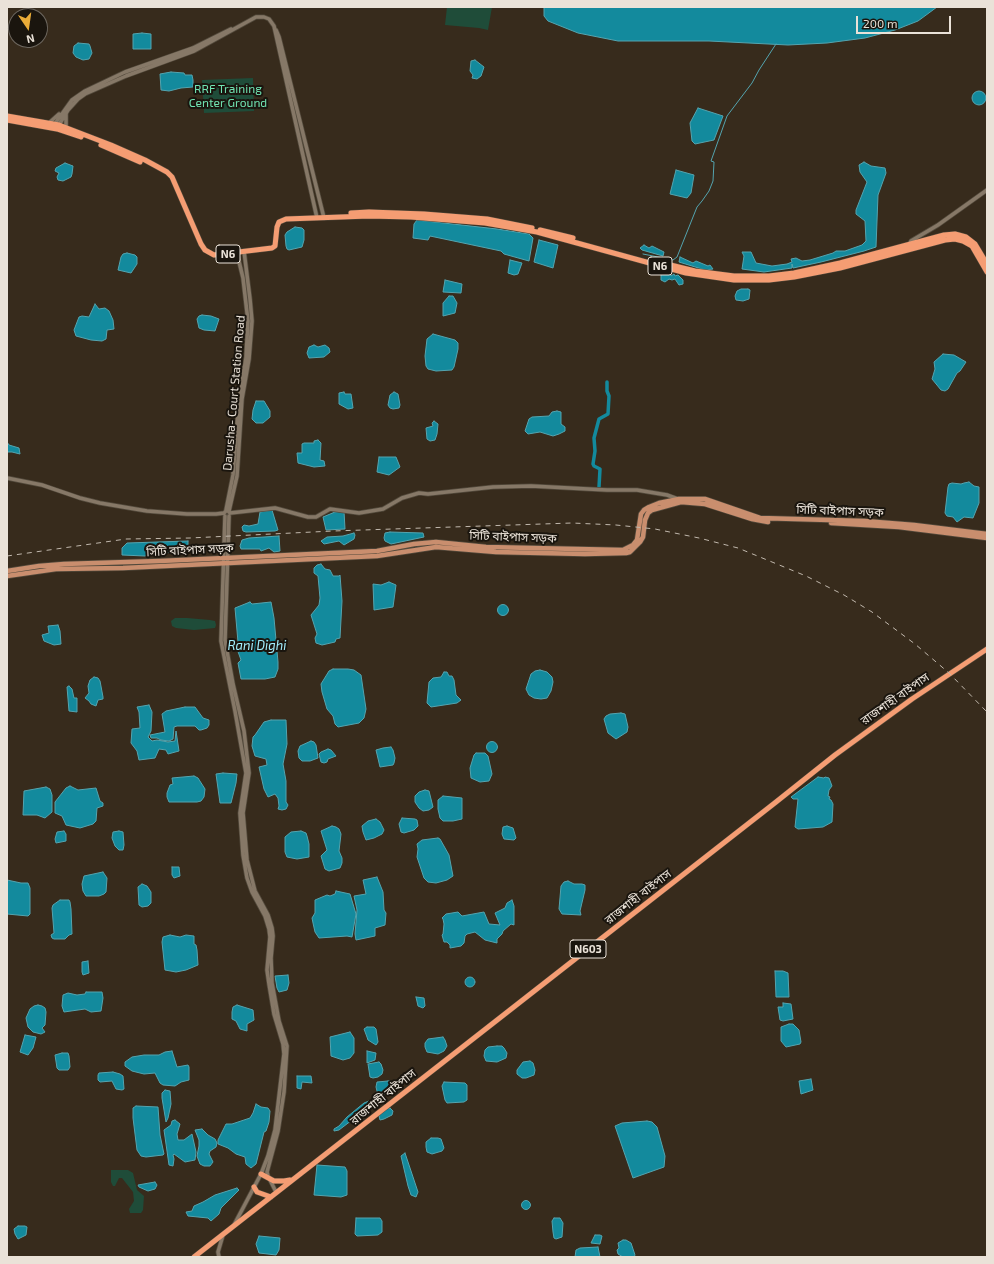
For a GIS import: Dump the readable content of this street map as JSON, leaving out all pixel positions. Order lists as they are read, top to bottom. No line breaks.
{"streets":{"highway":["N6","রাজশাহী বাইপাস","N603"],"main road":["সিটি বাইপাস সড়ক"],"street":["Darusha- Court Station Road"]},"crossings":[["N6","Darusha- Court Station Road"],["Darusha- Court Station Road","সিটি বাইপাস সড়ক"],["Darusha- Court Station Road","রাজশাহী বাইপাস"]],"water":["Rani Dighi"],"parks":["RRF Training Center Ground"],"scale_bar":"200 m","north":"bottom"}
